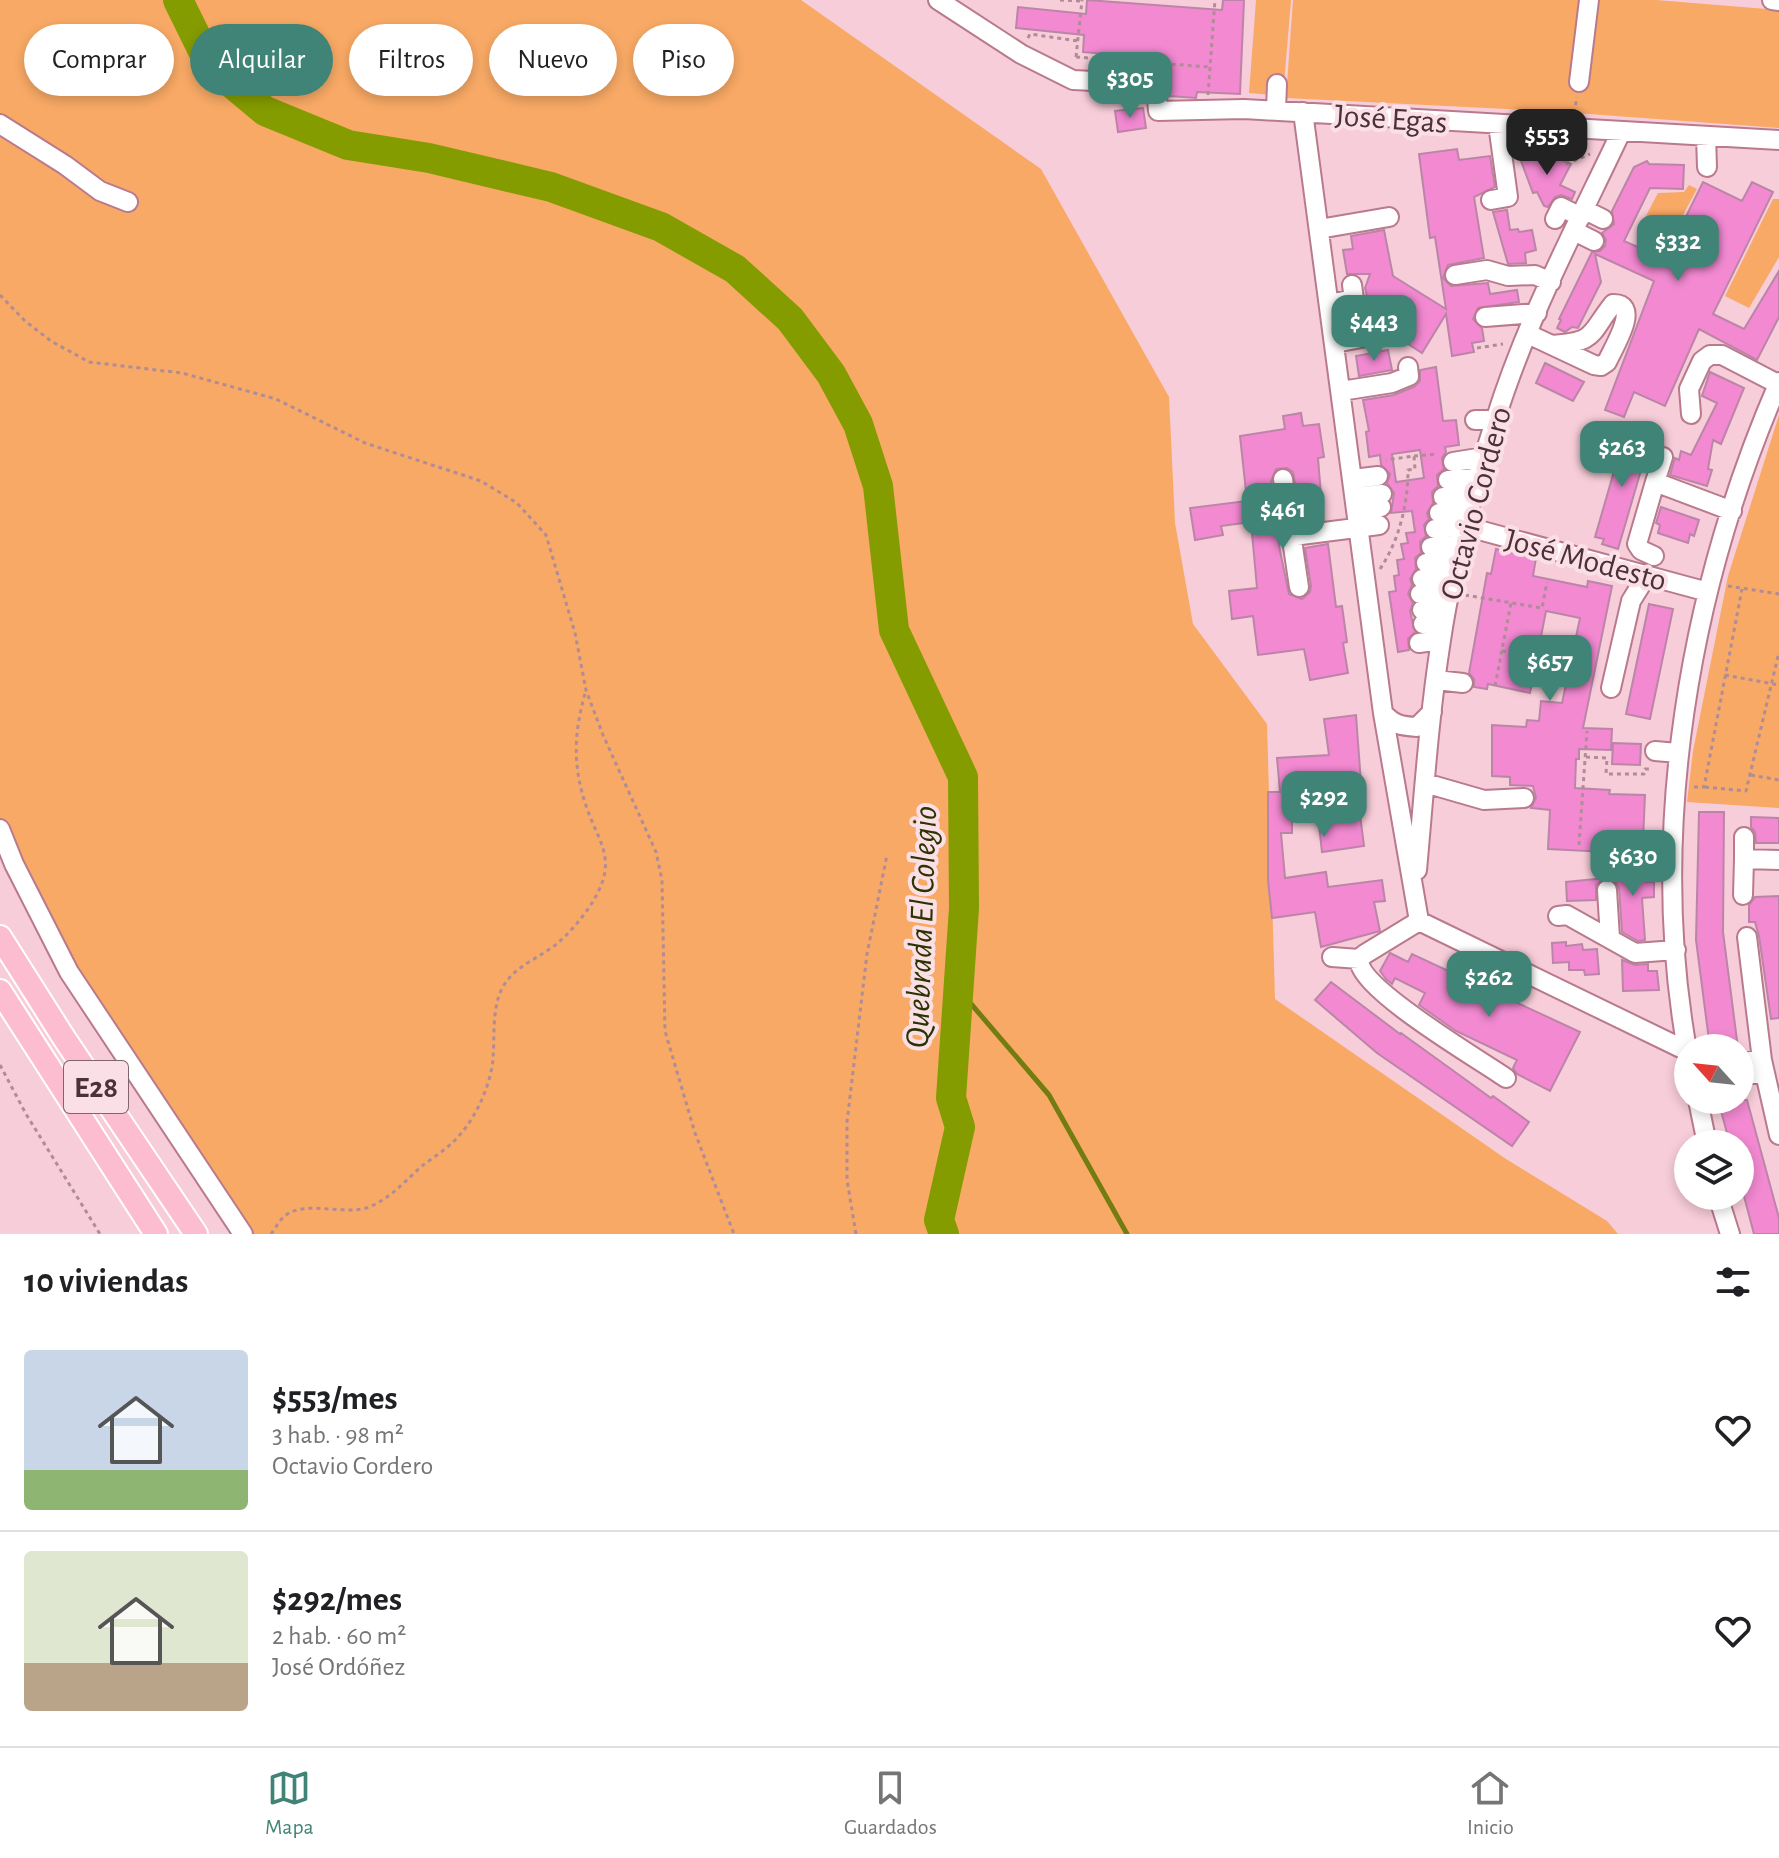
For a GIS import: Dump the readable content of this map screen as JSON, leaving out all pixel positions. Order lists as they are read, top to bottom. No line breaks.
{"streets":{"main road":["E28"],"street":["José Egas","Octavio Cordero","José Modesto"]},"crossings":[["José Egas","Octavio Cordero"],["Octavio Cordero","José Modesto"]],"water":["Quebrada El Colegio"],"north":"top left","page":{"chip":["Comprar","Alquilar","Filtros","Nuevo","Piso"],"price":["$305","$553","$332","$443","$263","$461","$657","$292","$630","$262"],"heading":"10 viviendas","list":[{"name":"$553/mes","note":"3 hab. · 98 m² · Octavio Cordero"},{"name":"$292/mes","note":"2 hab. · 60 m² · José Ordóñez"}],"tabs":["Mapa","Guardados","Inicio"]}}
